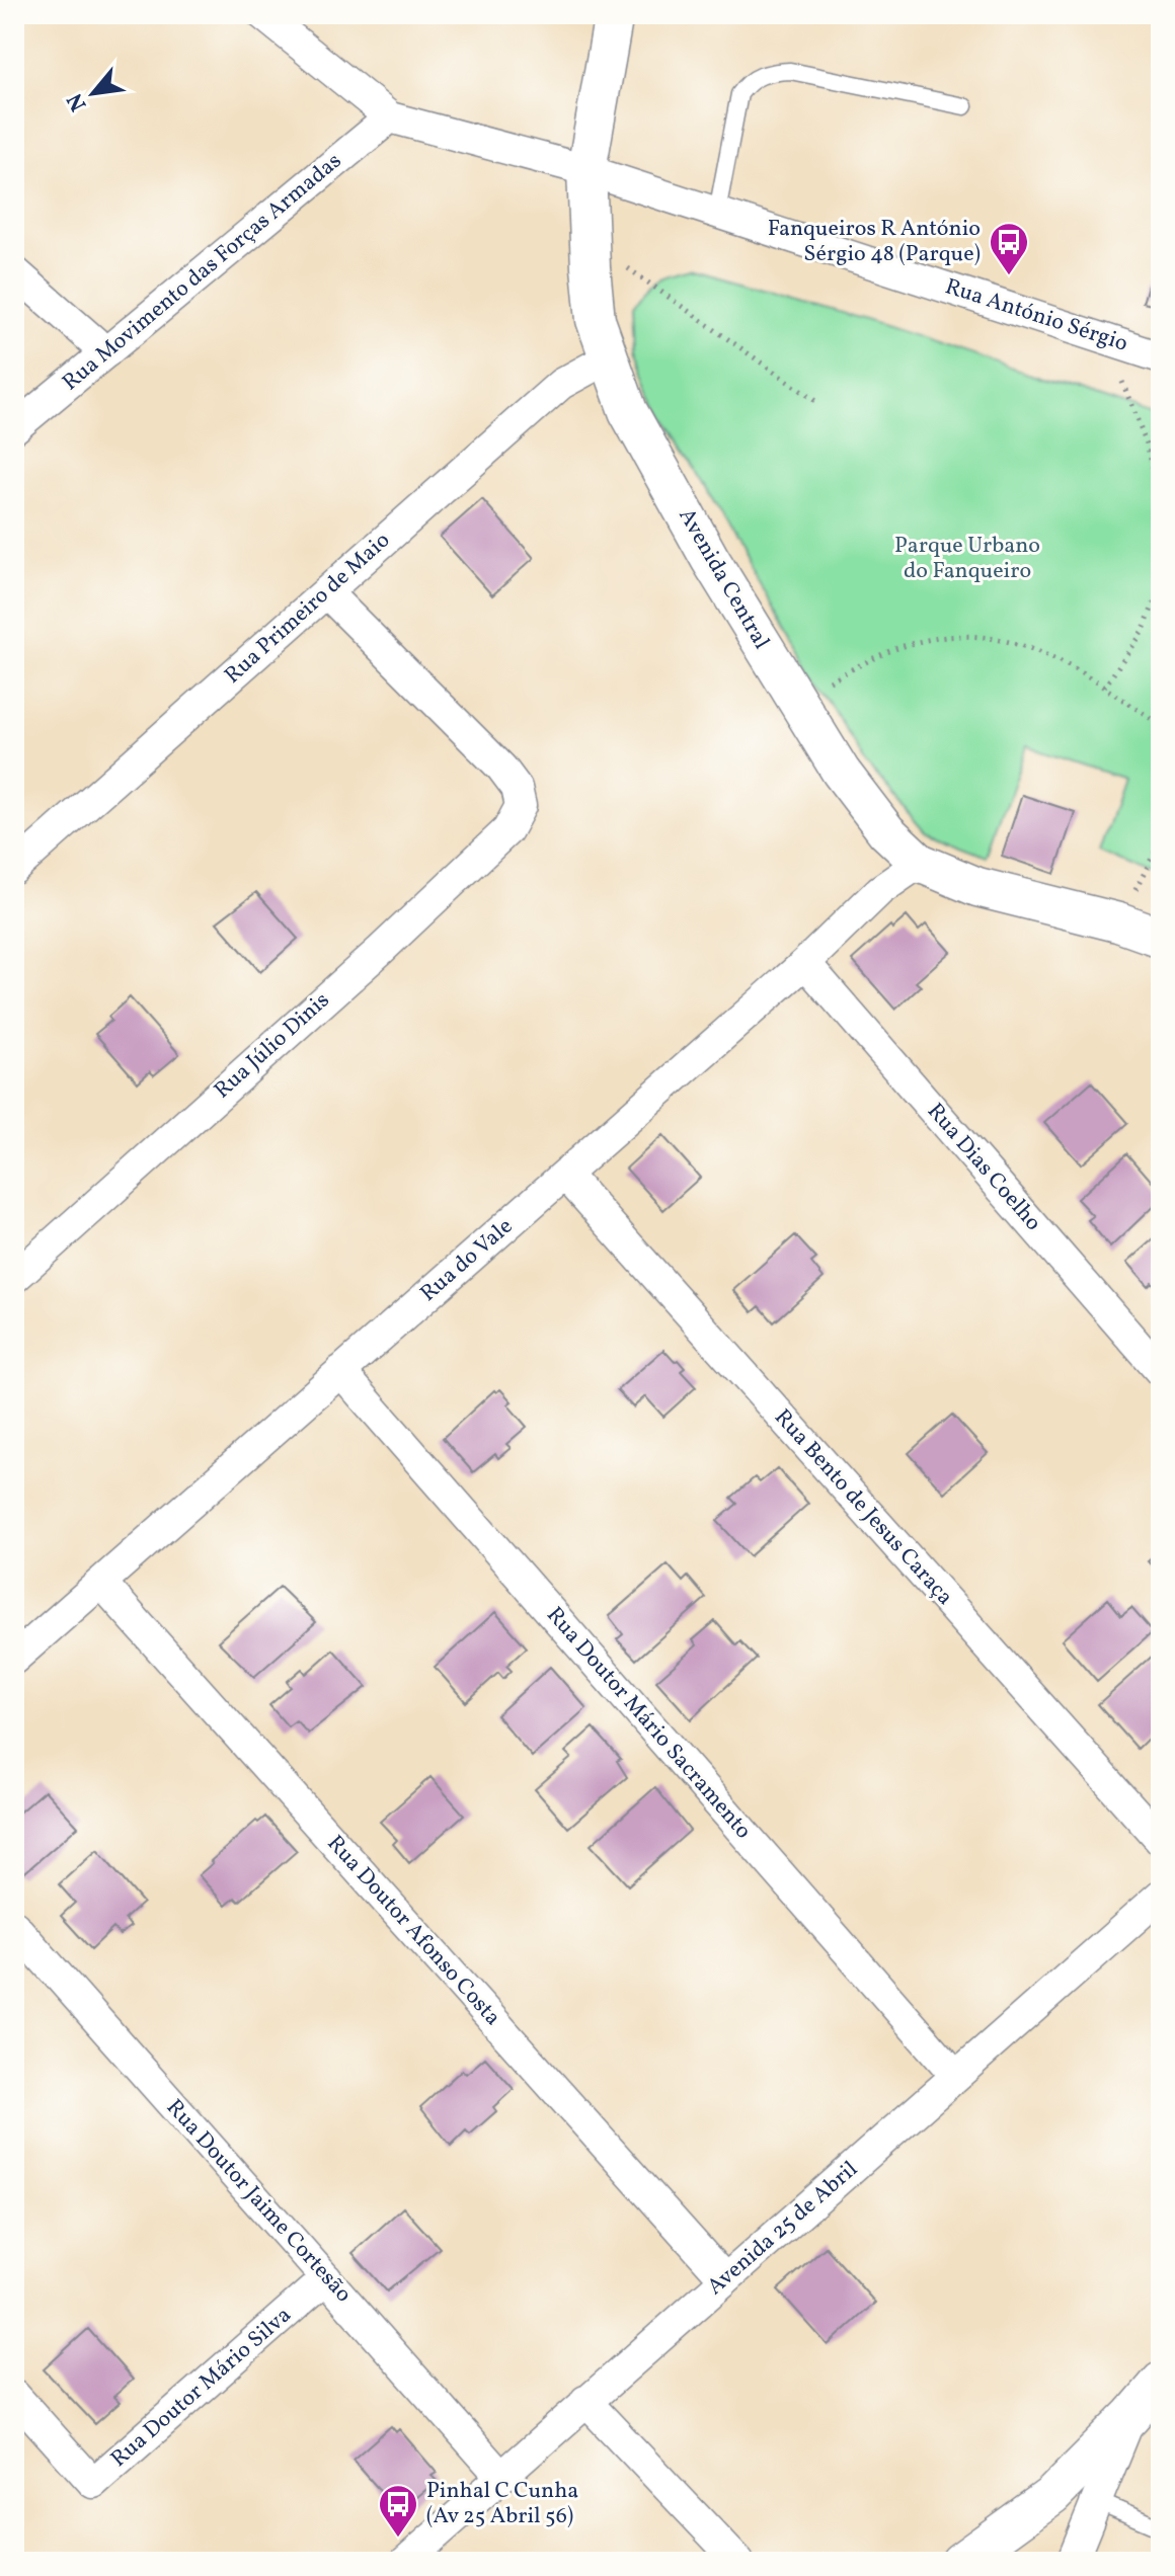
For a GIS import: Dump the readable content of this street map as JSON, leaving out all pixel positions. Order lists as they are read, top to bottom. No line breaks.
{"streets":{"street":["Rua Movimento das Forças Armadas","Rua António Sérgio","Avenida Central","Rua Primeiro de Maio","Rua Júlio Dinis","Rua Dias Coelho","Rua do Vale","Rua Bento de Jesus Caraça","Rua Doutor Mário Sacramento","Rua Doutor Afonso Costa","Rua Doutor Jaime Cortesão","Avenida 25 de Abril","Rua Doutor Mário Silva"]},"crossings":[["Rua Movimento das Forças Armadas","Rua António Sérgio"],["Rua António Sérgio","Avenida Central"],["Avenida Central","Rua Primeiro de Maio"],["Avenida Central","Rua do Vale"],["Rua Primeiro de Maio","Rua Júlio Dinis"],["Rua Dias Coelho","Rua do Vale"],["Rua do Vale","Rua Bento de Jesus Caraça"],["Rua do Vale","Rua Doutor Mário Sacramento"],["Rua do Vale","Rua Doutor Afonso Costa"],["Rua Doutor Mário Sacramento","Avenida 25 de Abril"],["Rua Doutor Afonso Costa","Avenida 25 de Abril"],["Rua Doutor Jaime Cortesão","Avenida 25 de Abril"],["Rua Doutor Jaime Cortesão","Rua Doutor Mário Silva"]],"parks":["Parque Urbano do Fanqueiro"],"places":{"bus stop":["Fanqueiros R António Sérgio 48 (Parque)","Pinhal C Cunha (Av 25 Abril 56)"]},"north":"bottom left"}
